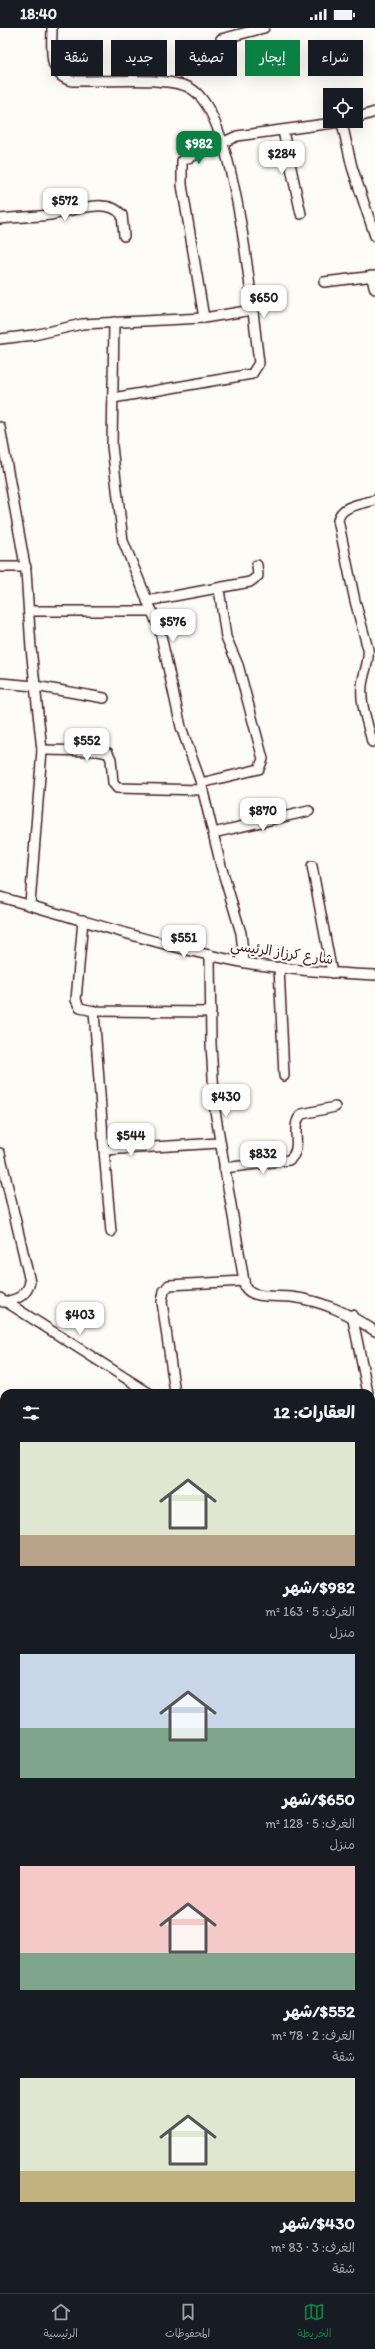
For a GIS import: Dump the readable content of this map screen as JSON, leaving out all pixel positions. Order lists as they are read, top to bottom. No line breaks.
{"streets":{"street":["شارع كرزاز الرئيسي"]},"page":{"status":"18:40","chip":["شراء","إيجار","تصفية","جديد","شقة"],"price":["$982","$284","$572","$650","$576","$552","$870","$551","$430","$544","$832","$403"],"heading":"العقارات: 12","list":[{"name":"$982/شهر","note":"الغرف: 5 · 163 m² · منزل"},{"name":"$650/شهر","note":"الغرف: 5 · 128 m² · منزل"},{"name":"$552/شهر","note":"الغرف: 2 · 78 m² · شقة"},{"name":"$430/شهر","note":"الغرف: 3 · 83 m² · شقة"}],"tabs":["الخريطة","المحفوظات","الرئيسية"]}}
